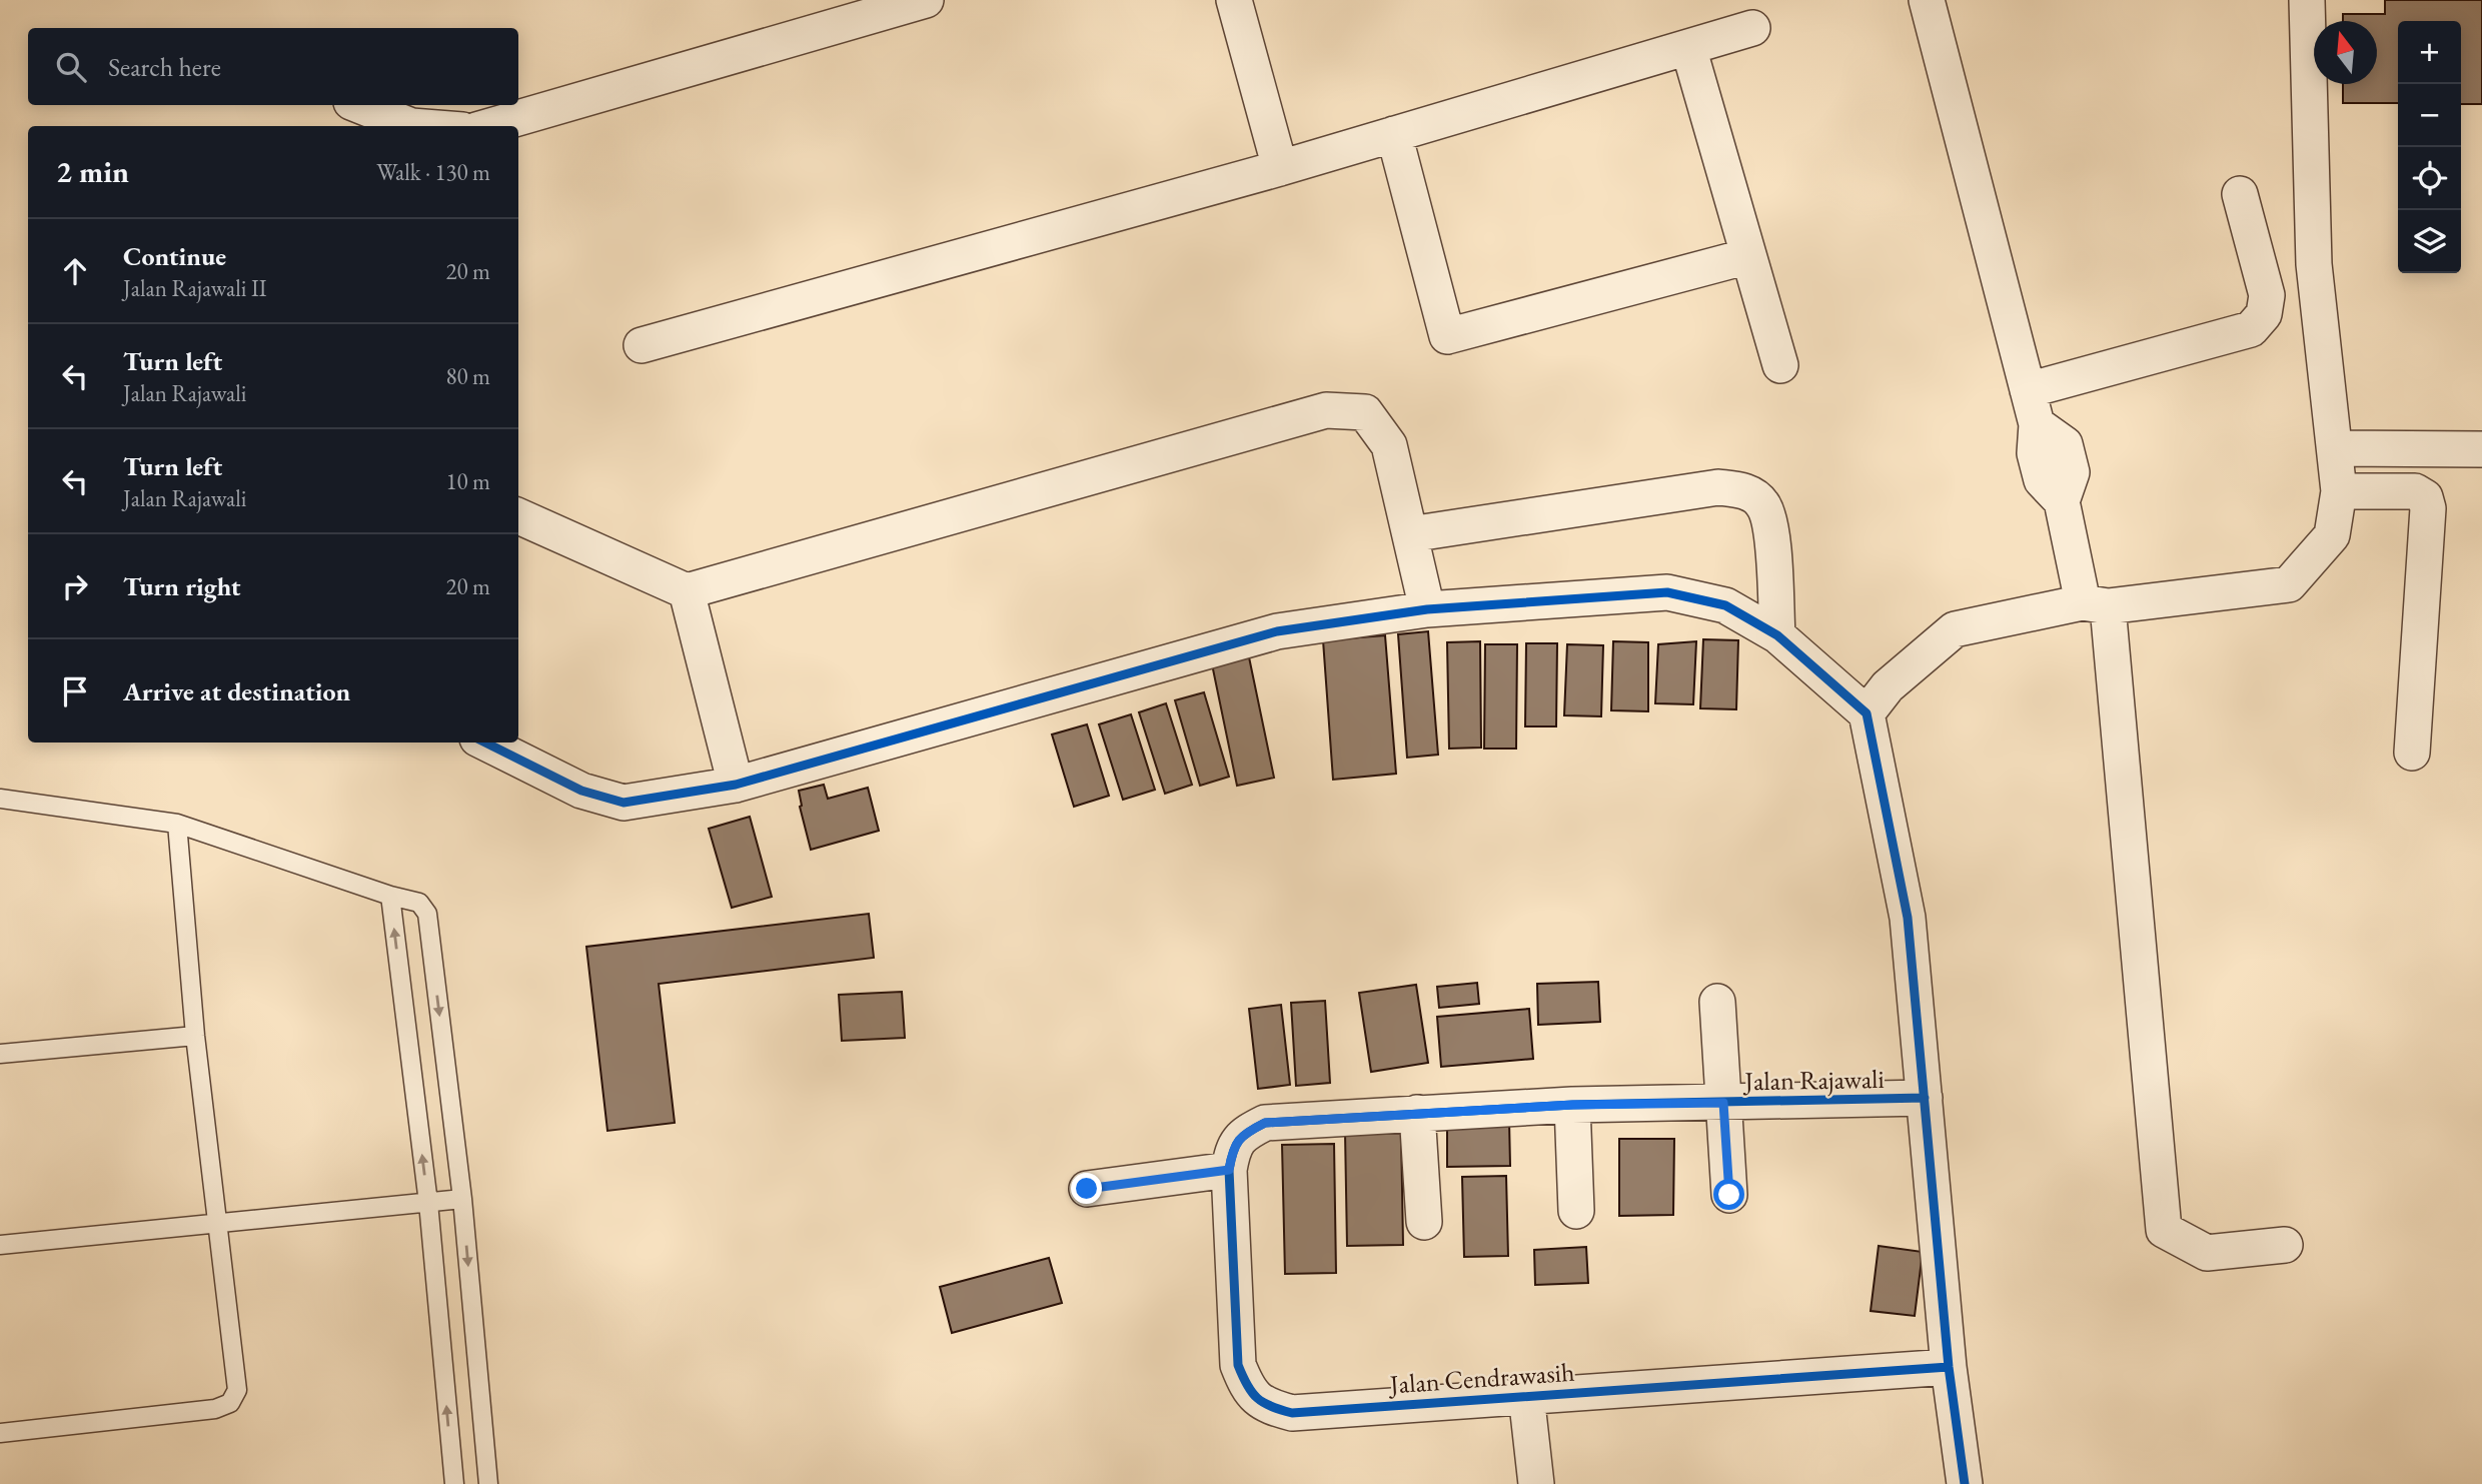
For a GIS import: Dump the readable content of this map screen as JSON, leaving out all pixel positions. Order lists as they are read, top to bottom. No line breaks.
{"streets":{"street":["Jalan Rajawali","Jalan Cendrawasih"]},"crossings":[["Jalan Rajawali","Jalan Cendrawasih"]],"north":"top","page":{"map_buttons":["+","−"],"search":"Search here","heading":["2 min","Walk · 130 m"],"list":[["Continue","Jalan Rajawali II","20 m"],["Turn left","Jalan Rajawali","80 m"],["Turn left","Jalan Rajawali","10 m"],["Turn right","20 m"],"Arrive at destination"]}}
